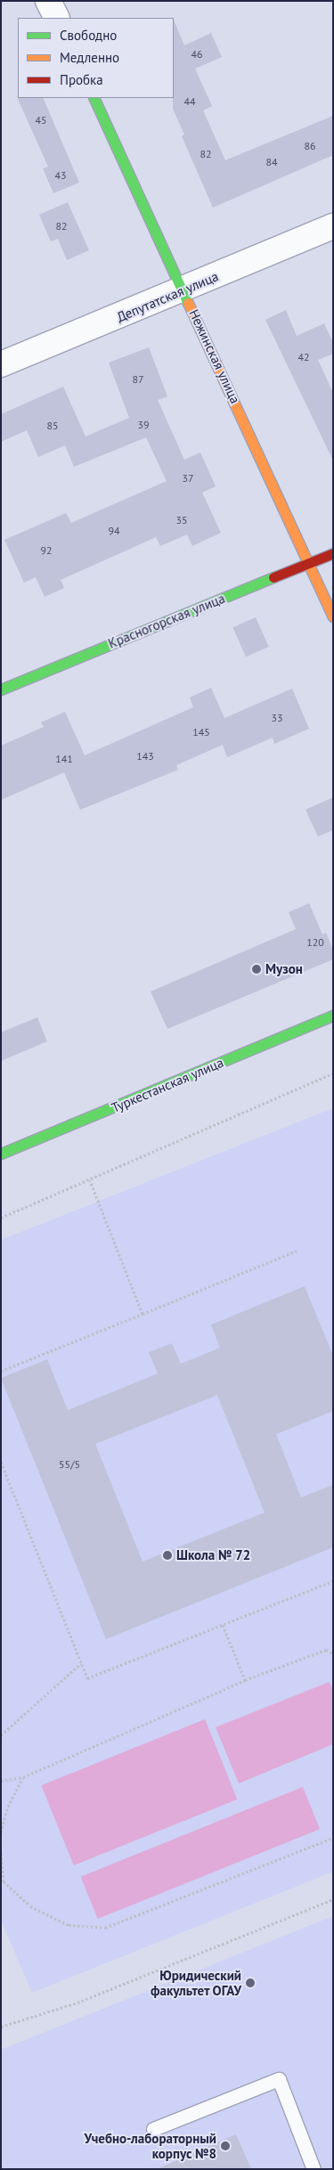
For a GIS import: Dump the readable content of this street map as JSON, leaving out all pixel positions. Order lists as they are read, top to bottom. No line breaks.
{"streets":{"street":["Депутатская улица","Нежинская улица","Красногорская улица","Туркестанская улица"]},"crossings":[["Депутатская улица","Нежинская улица"],["Нежинская улица","Красногорская улица"]],"places":["Музон","Школа № 72","Юридический факультет ОГАУ","Учебно-лабораторный корпус №8"],"house_numbers":["46","44","45","86","82","84","43","82","42","87","39","85","37","35","94","92","33","145","143","141","120","55/5"],"legend":["Свободно","Медленно","Пробка"]}
